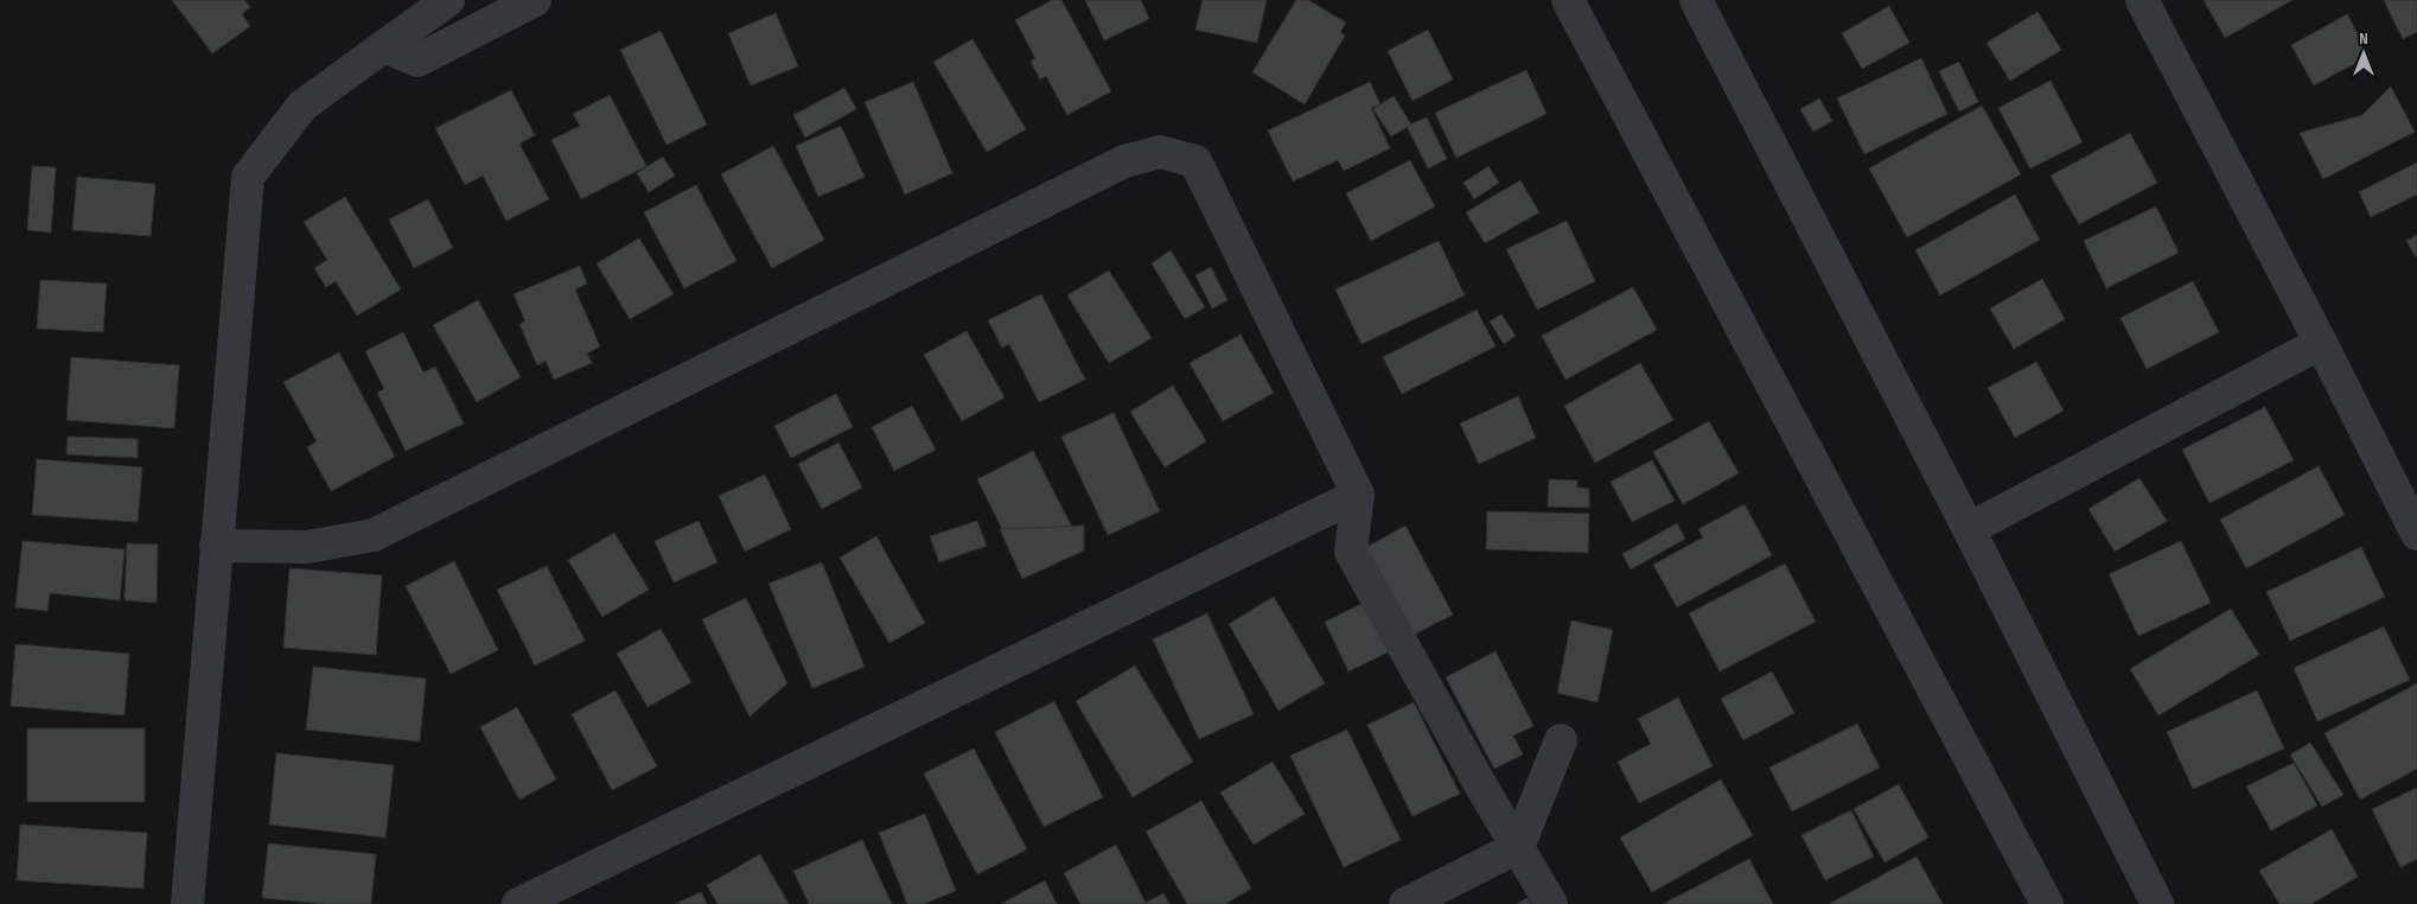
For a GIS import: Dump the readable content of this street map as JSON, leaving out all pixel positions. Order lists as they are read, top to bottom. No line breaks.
{"north":"top"}
